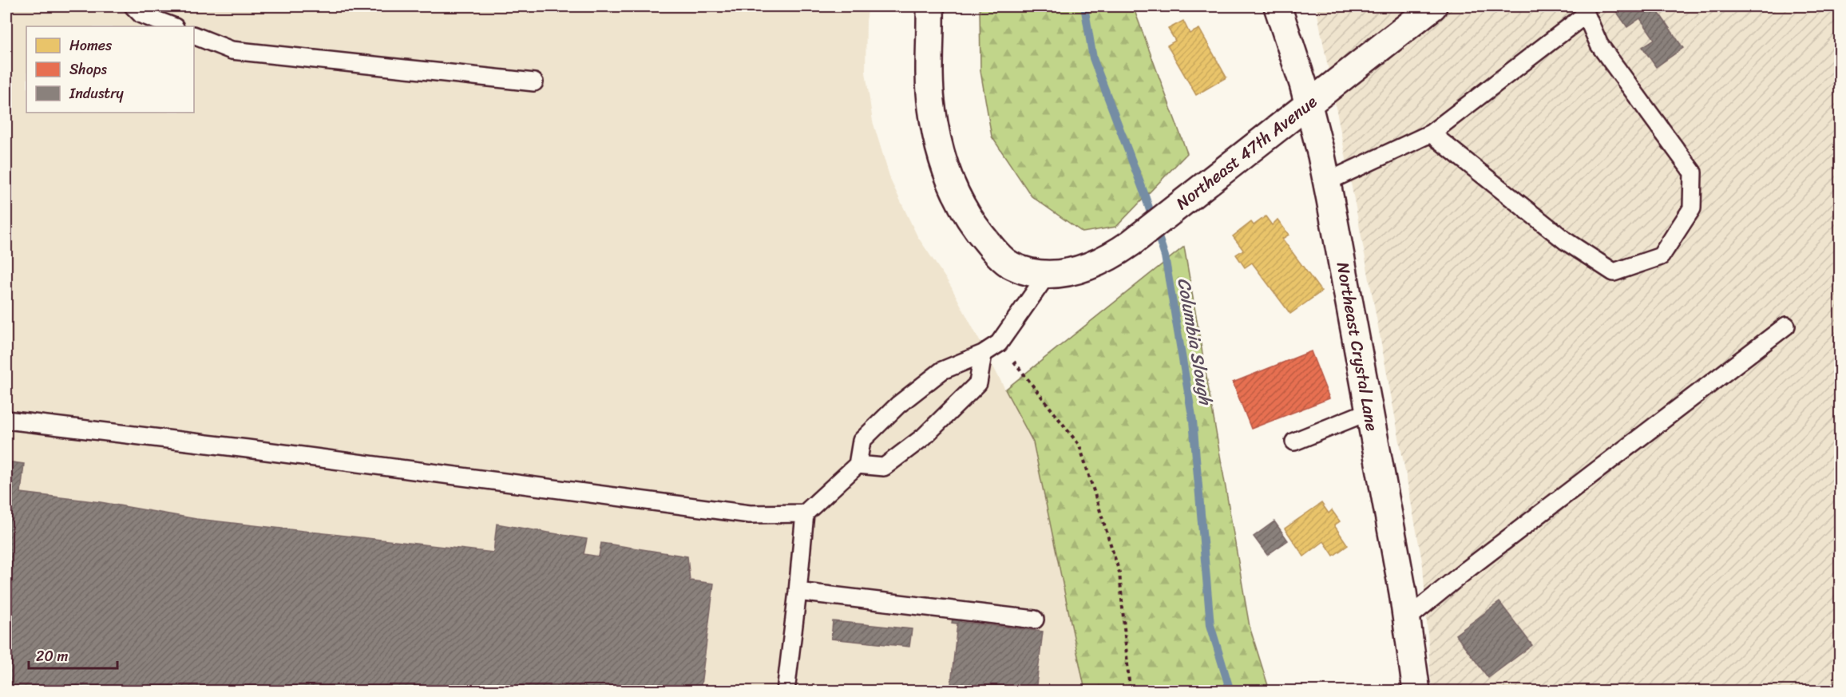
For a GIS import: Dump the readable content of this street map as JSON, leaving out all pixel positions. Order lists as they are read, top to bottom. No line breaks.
{"streets":{"street":["Northeast 47th Avenue","Northeast Crystal Lane"]},"crossings":[["Northeast 47th Avenue","Northeast Crystal Lane"]],"water":["Columbia Slough"],"legend":["Homes","Shops","Industry"],"scale_bar":"20 m"}
